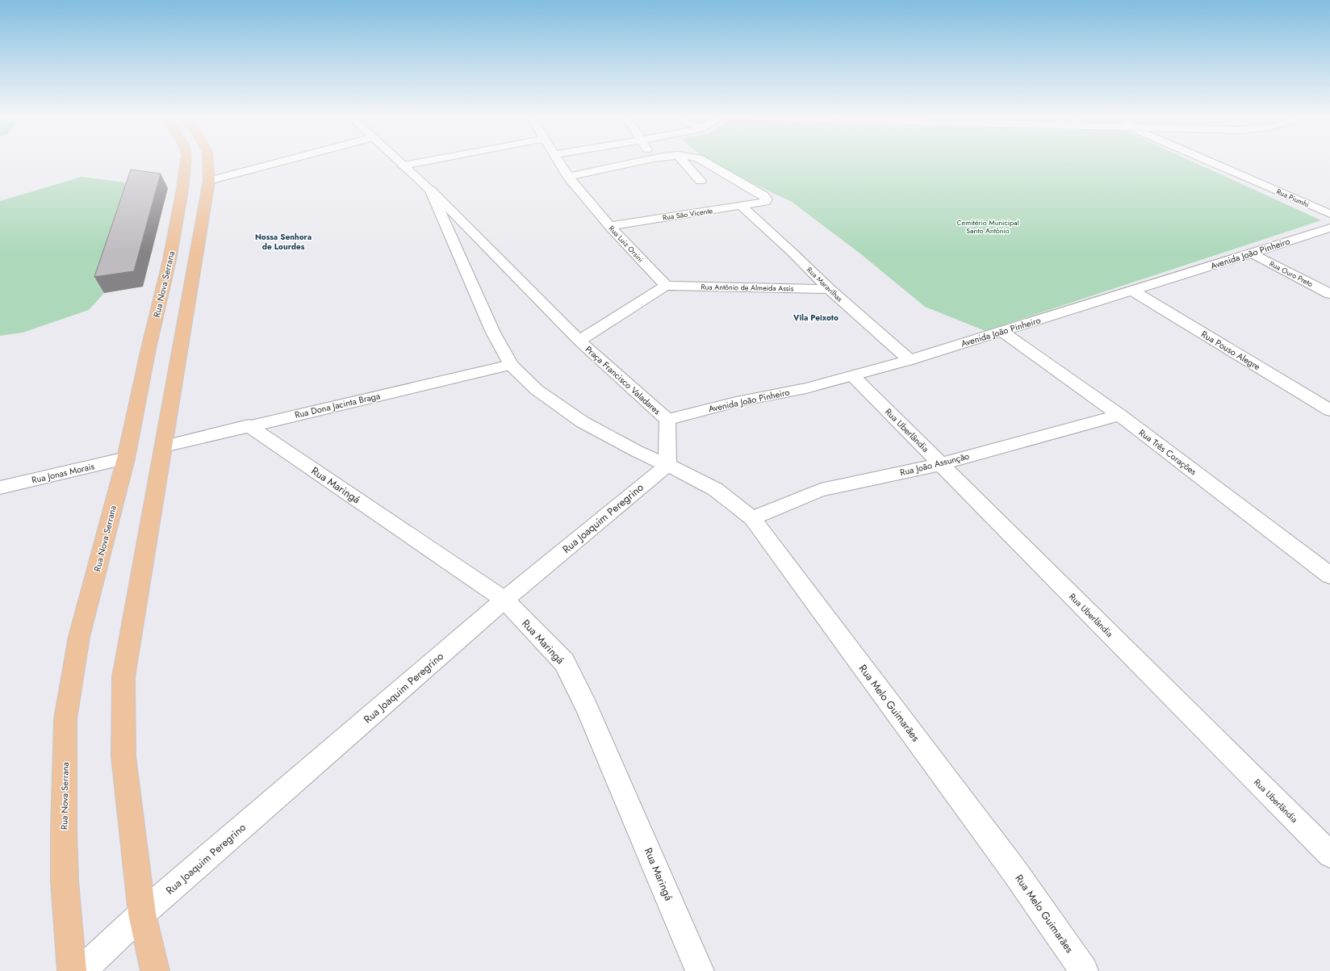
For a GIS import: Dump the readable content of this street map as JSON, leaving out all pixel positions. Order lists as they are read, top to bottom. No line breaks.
{"streets":{"main road":["Rua Nova Serrana"],"street":["Rua Piumhi","Rua São Vicente","Rua Luiz Orsini","Avenida João Pinheiro","Rua Ouro Preto","Rua Maravilhas","Rua Antônio de Almeida Assis","Rua Pouso Alegre","Praça Francisco Valadares","Rua Dona Jacinta Braga","Rua Uberlândia","Rua Três Corações","Rua João Assunção","Rua Jonas Morais","Rua Maringá","Rua Joaquim Peregrino","Rua Melo Guimarães"]},"crossings":[["Rua São Vicente","Rua Luiz Orsini"],["Rua São Vicente","Rua Maravilhas"],["Rua Luiz Orsini","Rua Antônio de Almeida Assis"],["Avenida João Pinheiro","Rua Ouro Preto"],["Avenida João Pinheiro","Rua Maravilhas"],["Avenida João Pinheiro","Rua Pouso Alegre"],["Avenida João Pinheiro","Praça Francisco Valadares"],["Avenida João Pinheiro","Rua Uberlândia"],["Avenida João Pinheiro","Rua Três Corações"],["Rua Nova Serrana","Rua Jonas Morais"],["Rua Maravilhas","Rua Antônio de Almeida Assis"],["Praça Francisco Valadares","Rua Joaquim Peregrino"],["Praça Francisco Valadares","Rua Melo Guimarães"],["Rua Dona Jacinta Braga","Rua Maringá"],["Rua Uberlândia","Rua João Assunção"],["Rua Três Corações","Rua João Assunção"],["Rua João Assunção","Rua Melo Guimarães"],["Rua Maringá","Rua Joaquim Peregrino"],["Rua Joaquim Peregrino","Rua Melo Guimarães"]],"districts":["Nossa Senhora de Lourdes","Vila Peixoto"],"parks":["Cemitério Municipal Santo Antônio"]}
